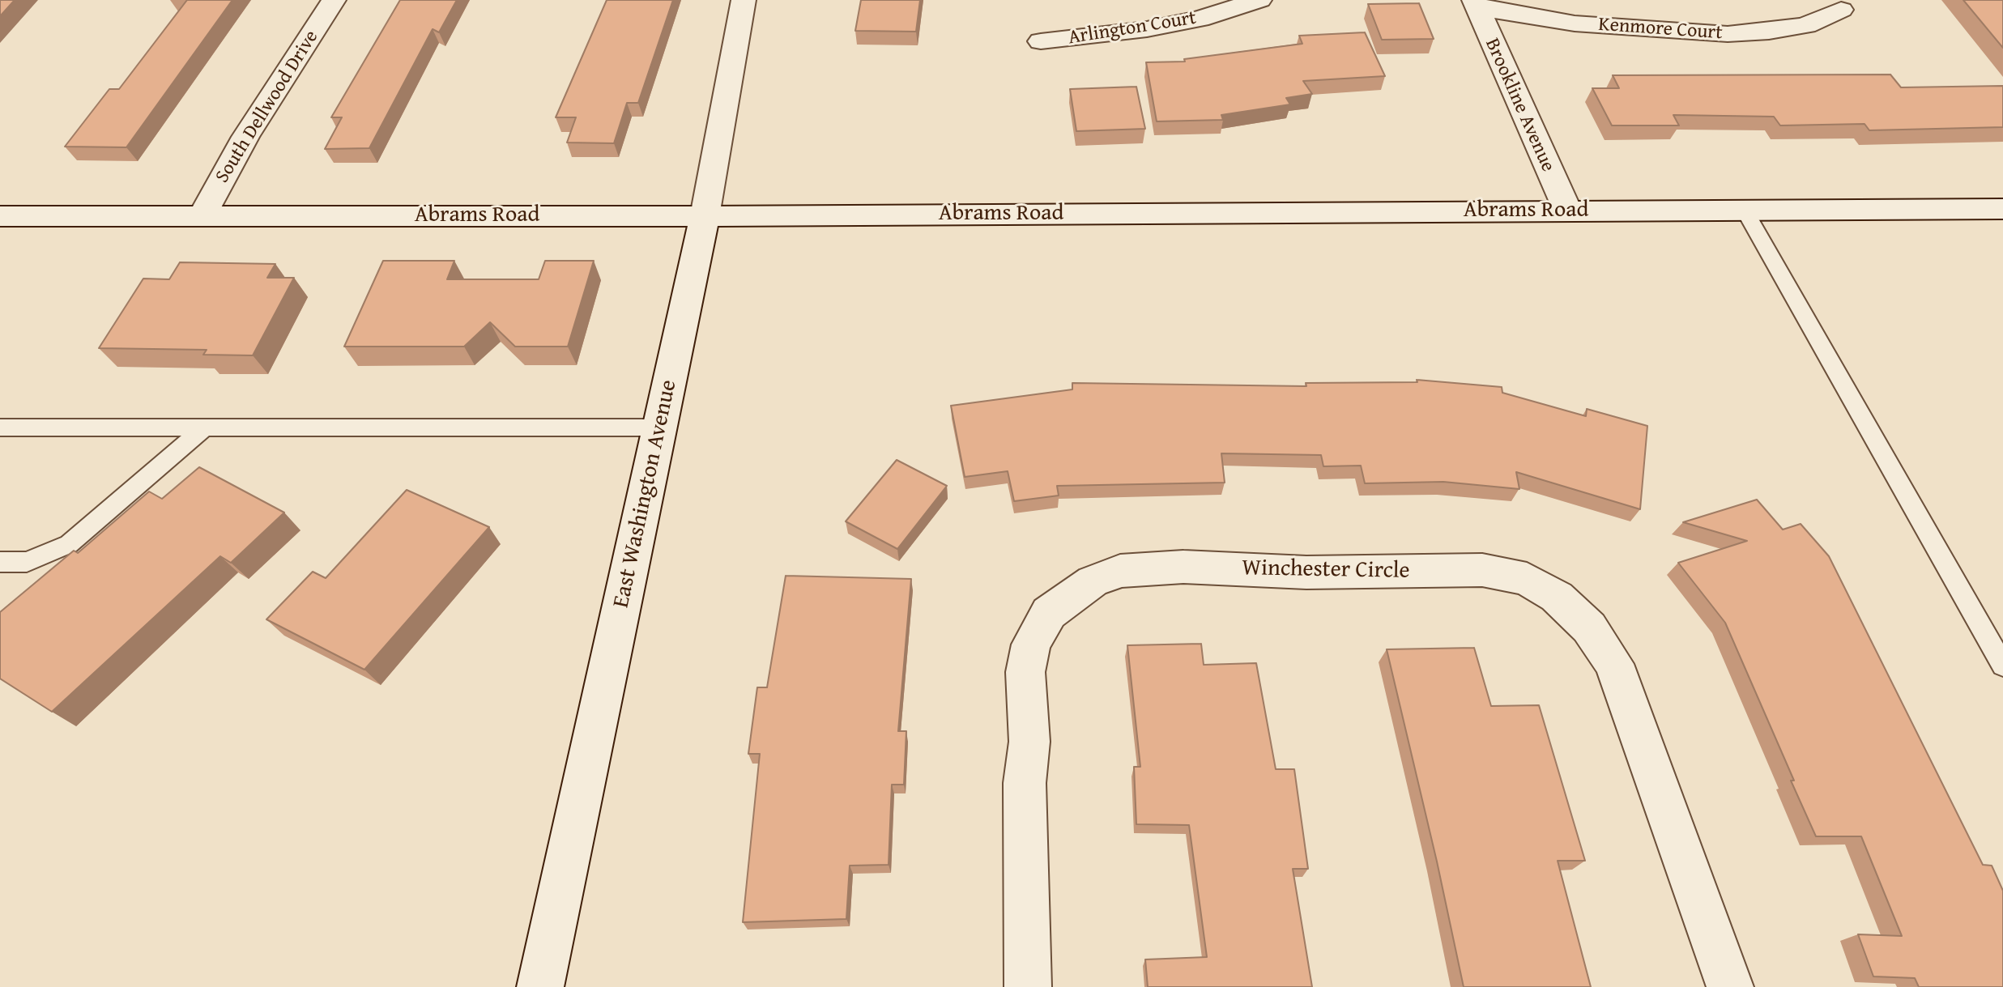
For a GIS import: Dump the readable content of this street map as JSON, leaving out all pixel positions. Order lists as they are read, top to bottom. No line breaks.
{"streets":{"street":["Arlington Court","Kenmore Court","Brookline Avenue","South Dellwood Drive","Abrams Road","East Washington Avenue","Winchester Circle"]},"crossings":[["Kenmore Court","Brookline Avenue"],["Brookline Avenue","Abrams Road"],["South Dellwood Drive","Abrams Road"],["Abrams Road","East Washington Avenue"]]}
